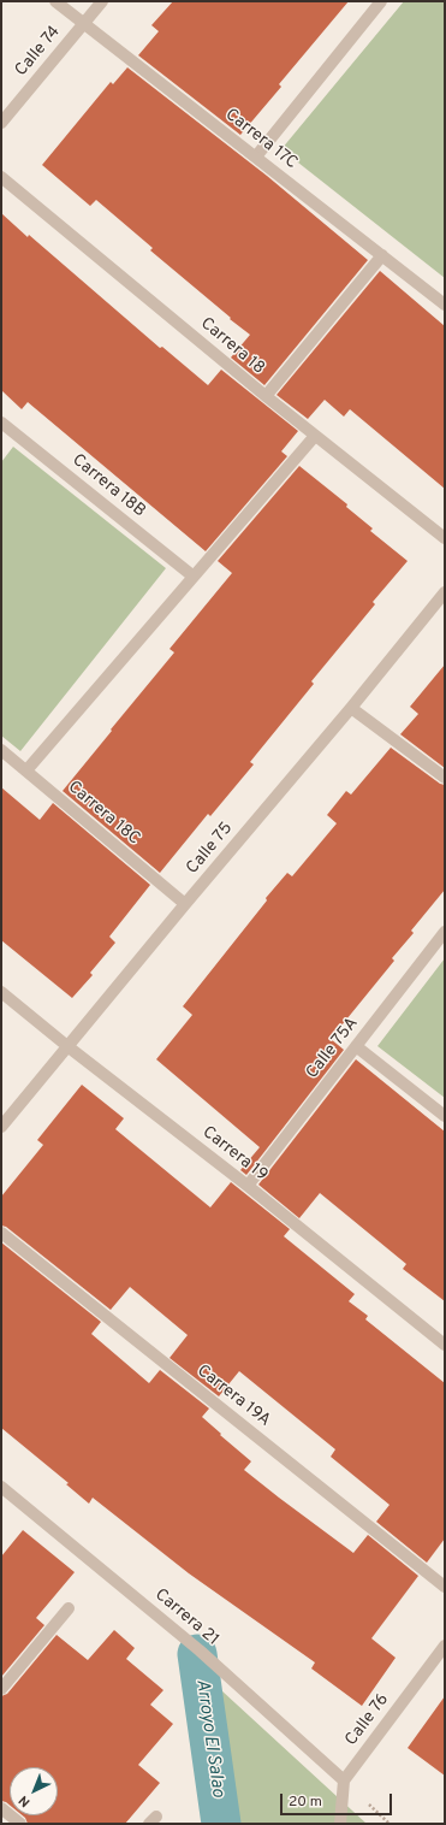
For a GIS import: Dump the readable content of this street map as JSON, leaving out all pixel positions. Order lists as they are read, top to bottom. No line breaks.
{"streets":{"street":["Calle 74","Carrera 17C","Carrera 18","Carrera 18B","Carrera 18C","Calle 75","Calle 75A","Carrera 19","Carrera 19A","Carrera 21","Calle 76"]},"crossings":[["Calle 74","Carrera 17C"],["Carrera 18C","Calle 75"],["Calle 75","Carrera 19"],["Calle 75A","Carrera 19"],["Carrera 21","Calle 76"]],"water":["Arroyo El Salao"],"scale_bar":"20 m","north":"bottom left"}
